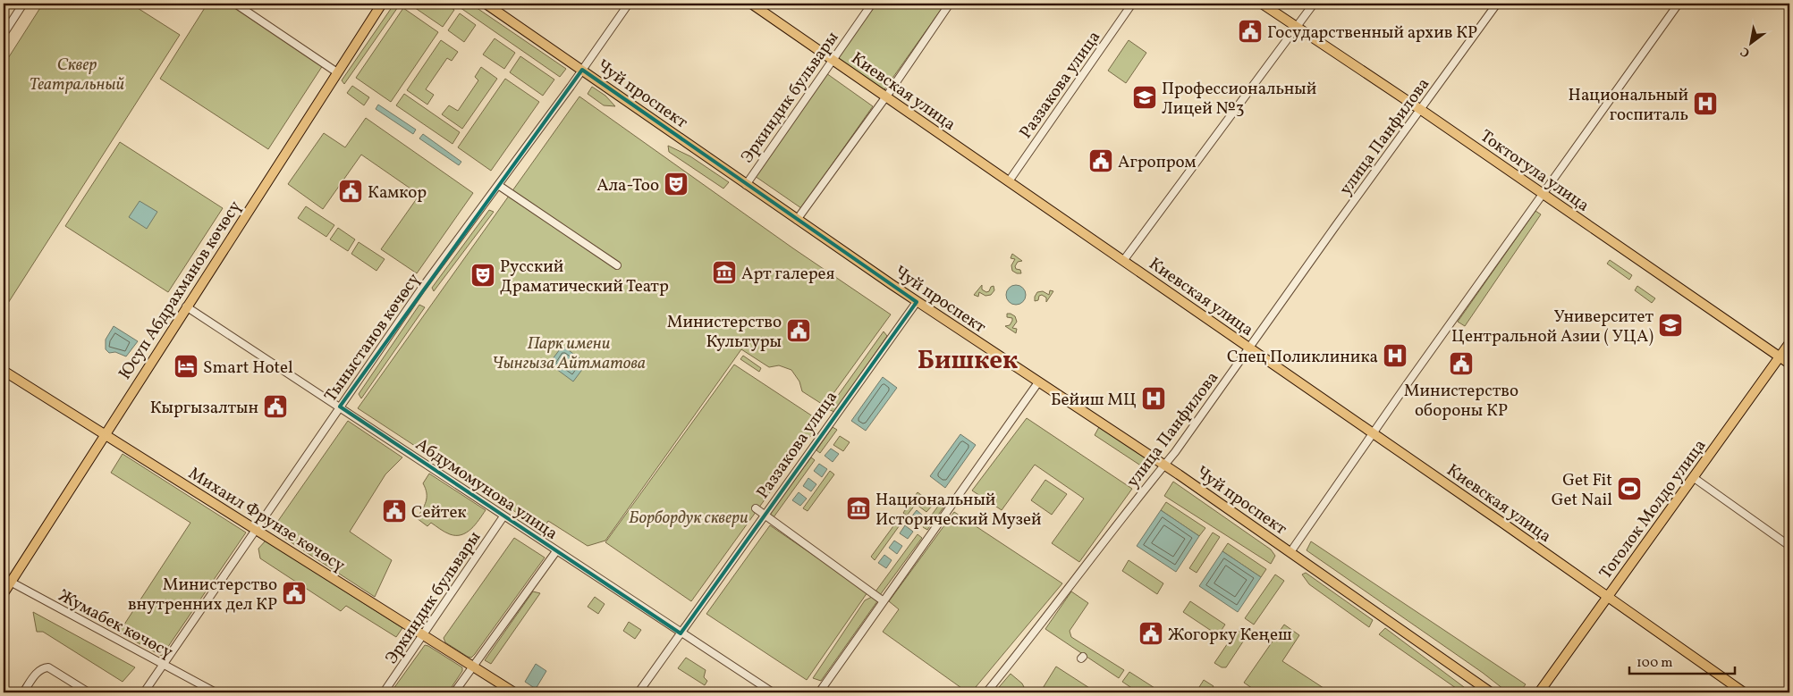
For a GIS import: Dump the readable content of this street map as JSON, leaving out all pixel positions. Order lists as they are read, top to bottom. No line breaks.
{"streets":{"main road":["Киевская улица","Чуй проспект","Токтогула улица","Юсуп Абдрахманов көчөсү","Тоголок Молдо улица","Михаил Фрунзе көчөсү"],"street":["Раззакова улица","Эркиндик бульвары","улица Панфилова","Тыныстанов көчөсү","Абдумомунова улица","Жумабек көчөсү"]},"crossings":[["Раззакова улица","Киевская улица"],["Раззакова улица","Чуй проспект"],["Раззакова улица","Абдумомунова улица"],["Киевская улица","Эркиндик бульвары"],["Киевская улица","улица Панфилова"],["Киевская улица","Тоголок Молдо улица"],["Чуй проспект","Эркиндик бульвары"],["Чуй проспект","улица Панфилова"],["Чуй проспект","Тыныстанов көчөсү"],["Эркиндик бульвары","Абдумомунова улица"],["Эркиндик бульвары","Михаил Фрунзе көчөсү"],["улица Панфилова","Токтогула улица"],["Токтогула улица","Тоголок Молдо улица"],["Юсуп Абдрахманов көчөсү","Абдумомунова улица"],["Юсуп Абдрахманов көчөсү","Михаил Фрунзе көчөсү"],["Юсуп Абдрахманов көчөсү","Жумабек көчөсү"],["Тыныстанов көчөсү","Абдумомунова улица"],["Тыныстанов көчөсү","Михаил Фрунзе көчөсү"],["Тыныстанов көчөсү","Жумабек көчөсү"]],"districts":["Бишкек"],"parks":["Сквер Театральный","Парк имени Чынгыза Айтматова","Борбордук сквери"],"places":{"public building":["Государственный архив КР","Агропром","Камкор","Министерство Культуры","Министерство обороны КР","Кыргызалтын","Сейтек","Министерство внутренних дел КР","Жогорку Кеңеш"],"school or university":["Профессиональный Лицей №3","Университет Центральной Азии ( УЦА)"],"hospital":["Национальный госпиталь","Спец Поликлиника","Бейиш МЦ"],"theatre":["Ала-Тоо","Русский Драматический Театр"],"museum":["Арт галерея","Национальный Исторический Музей"],"hotel":["Smart Hotel"],"sports":["Get Fit Get Nail"]},"scale_bar":"100 m","north":"bottom left"}
